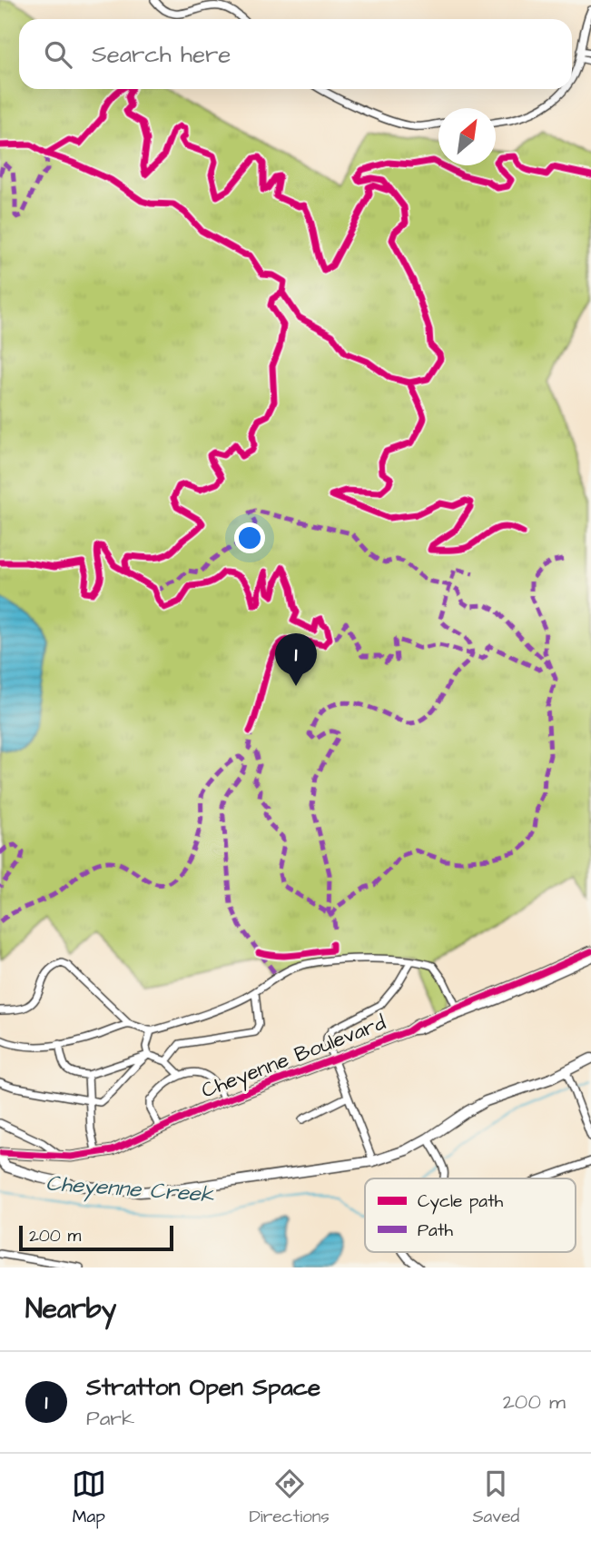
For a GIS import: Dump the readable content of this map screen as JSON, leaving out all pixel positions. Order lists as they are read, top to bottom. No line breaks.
{"streets":{"street":["Cheyenne Boulevard"]},"water":["Cheyenne Creek"],"legend":["Cycle path","Path"],"scale_bar":"200 m","north":"top right","page":{"search":"Search here","pins":"1","scale":"200 m","heading":"Nearby","list":[{"mark":"1","name":"Stratton Open Space","note":"Park","value":"200 m"}],"nav":["Map","Directions","Saved"]}}
